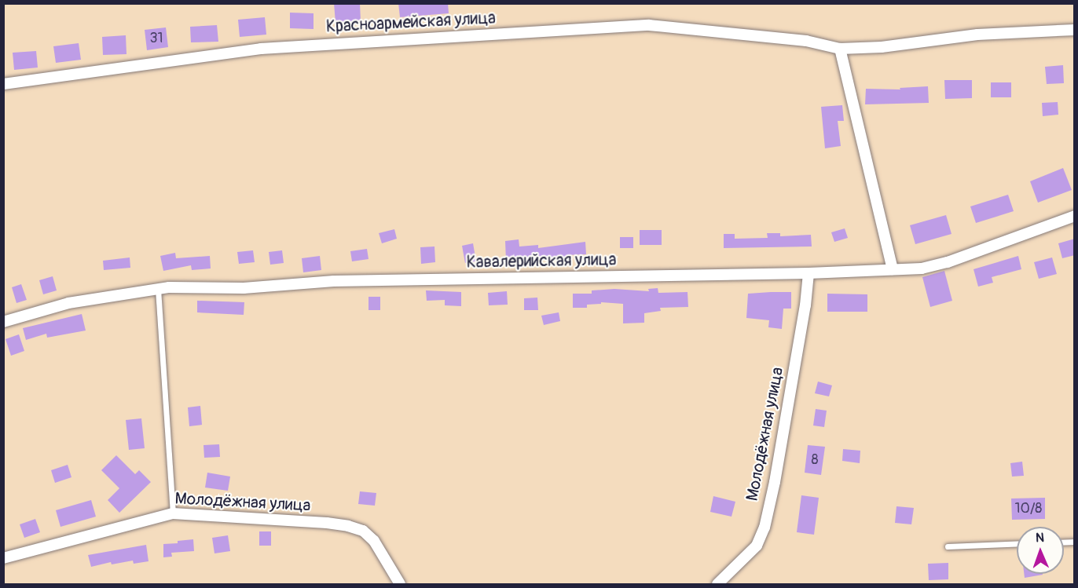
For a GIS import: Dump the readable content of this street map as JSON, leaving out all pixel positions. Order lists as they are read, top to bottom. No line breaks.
{"streets":{"street":["Красноармейская улица","Кавалерийская улица","Молодёжная улица"]},"crossings":[["Кавалерийская улица","Молодёжная улица"]],"house_numbers":["31","8","10/8"],"north":"top"}
